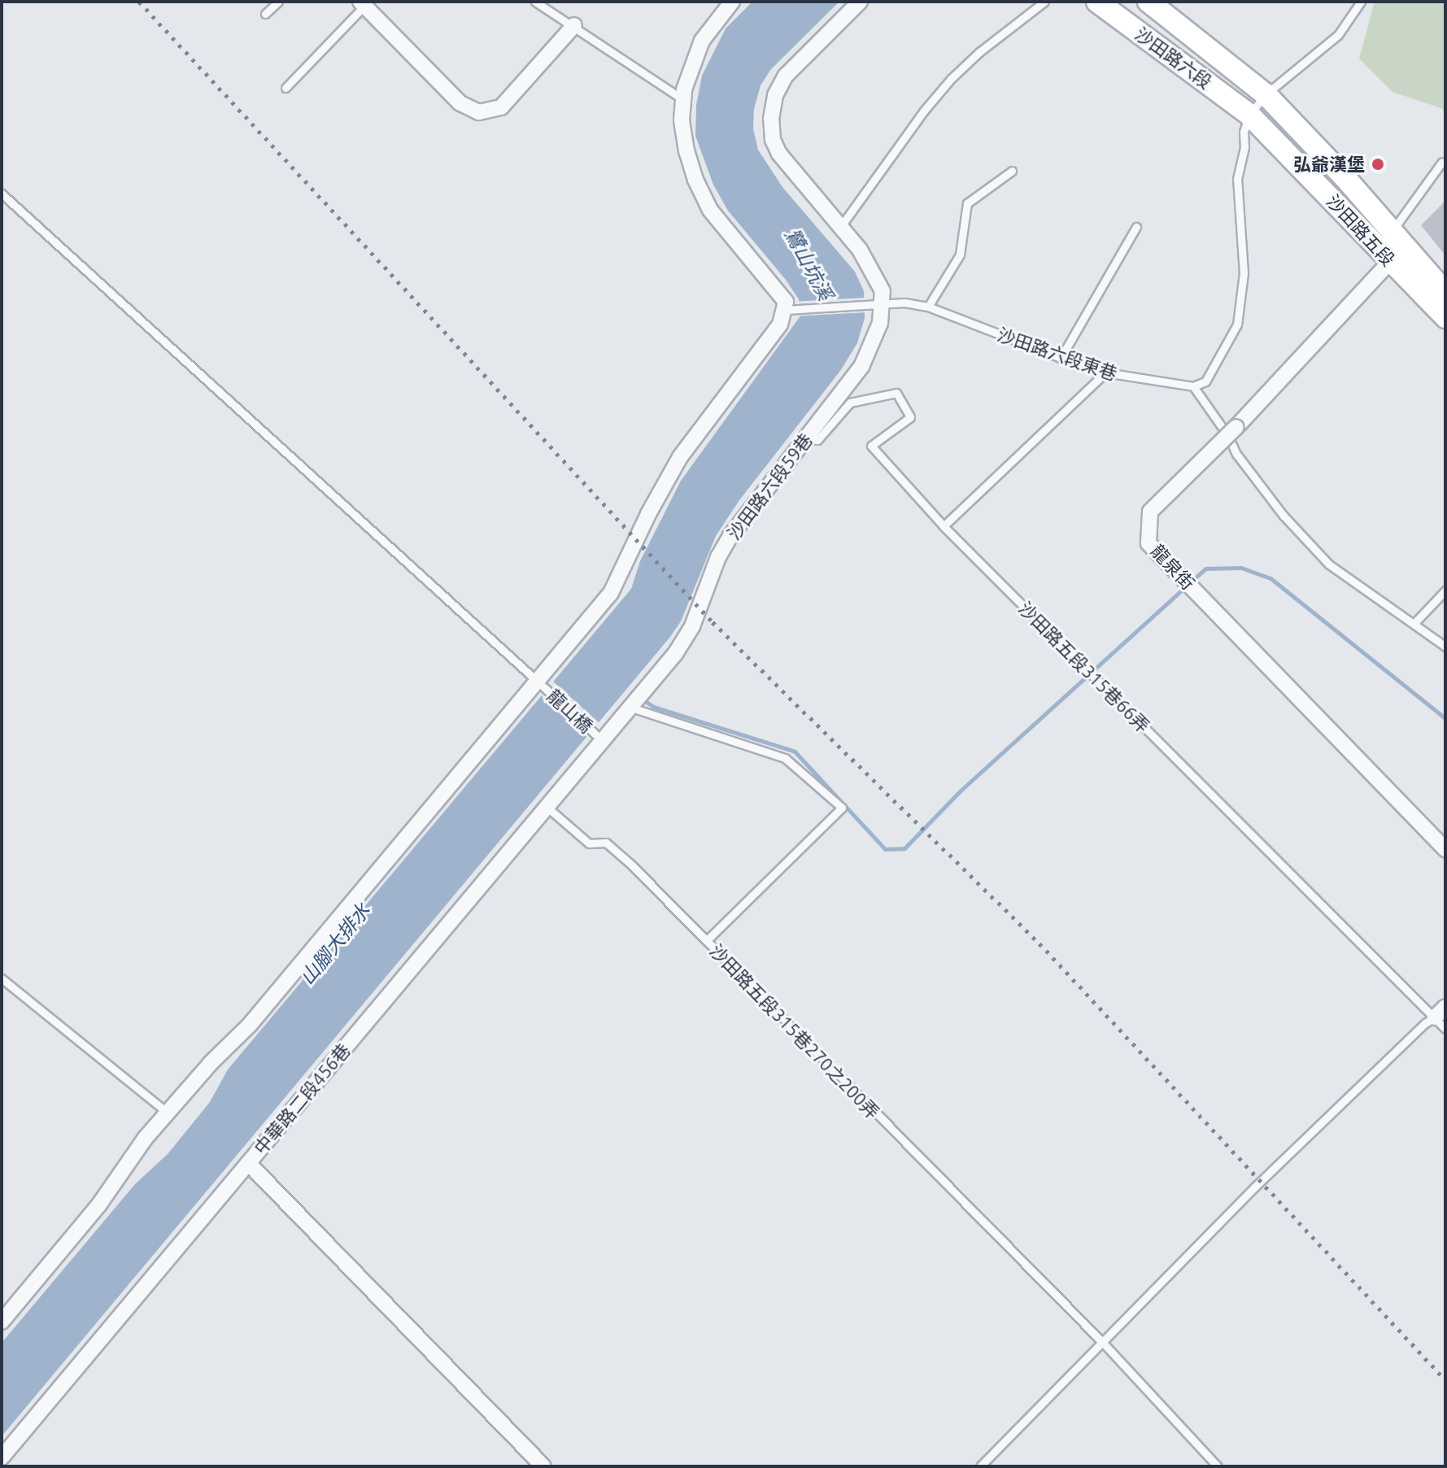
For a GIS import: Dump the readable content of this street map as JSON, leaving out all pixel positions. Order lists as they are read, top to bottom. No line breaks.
{"streets":{"street":["沙田路六段","沙田路五段","沙田路六段59巷","龍泉街","中華路二段456巷"],"lane":["沙田路六段東巷","沙田路五段315巷66弄","龍山橋","沙田路五段315巷270之200弄"]},"crossings":[["沙田路六段","沙田路五段"],["沙田路五段","龍泉街"],["沙田路六段東巷","沙田路六段59巷"],["沙田路六段59巷","沙田路五段315巷66弄"],["沙田路六段59巷","龍山橋"],["沙田路六段59巷","沙田路五段315巷270之200弄"],["沙田路六段59巷","中華路二段456巷"],["龍山橋","中華路二段456巷"]],"water":["鷺山坑溪","山腳大排水"],"places":["弘爺漢堡"]}
